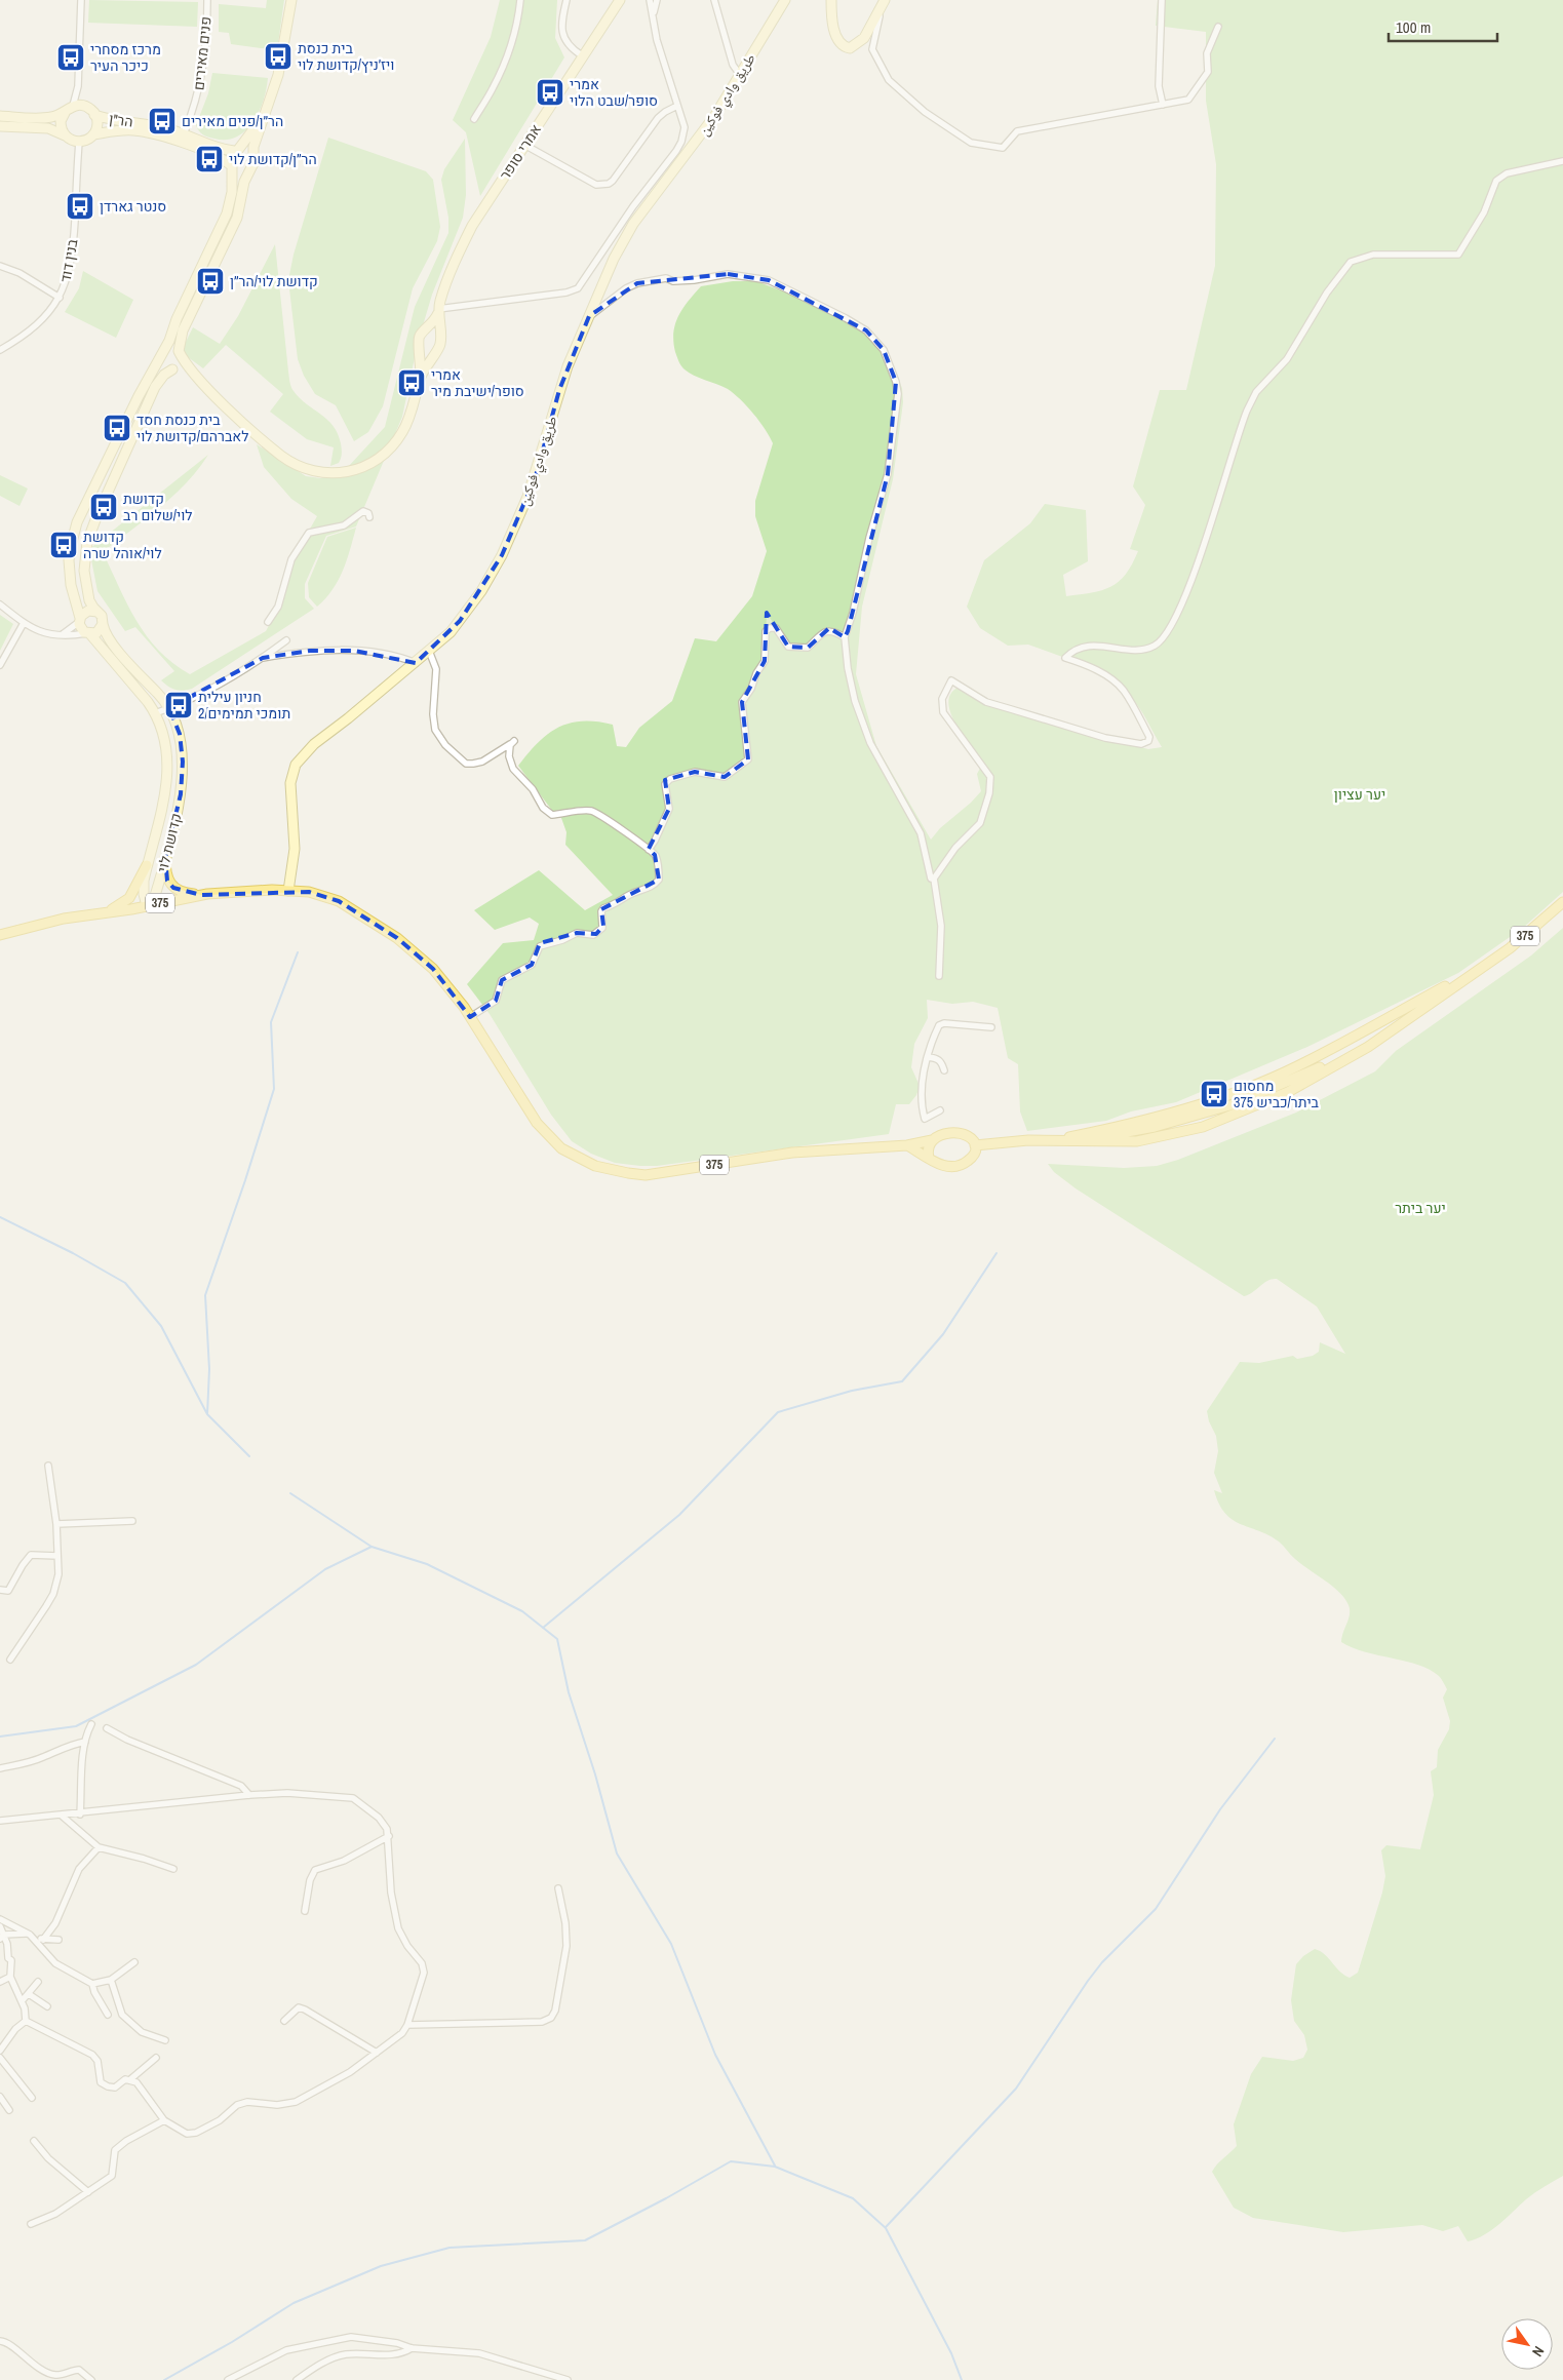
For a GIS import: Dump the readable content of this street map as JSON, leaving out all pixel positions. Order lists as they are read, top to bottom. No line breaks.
{"streets":{"main road":["375"],"street":["פנים מאירים","طريق وادي فوکين","הר\"ן","אמרי סופר","בנין דוד","קדושת לוי"]},"crossings":[["פנים מאירים","הר\"ן"],["طريق وادي فوکين","375"],["הר\"ן","בנין דוד"],["קדושת לוי","375"]],"parks":["יער עציון","יער ביתר"],"places":{"bus stop":["בית כנסת ויז׳ניץ/קדושת לוי","מרכז מסחרי כיכר העיר","אמרי סופר/שבט הלוי","הר״ן/פנים מאירים","הר״ן/קדושת לוי","סנטר גארדן","קדושת לוי/הר״ן","אמרי סופר/ישיבת מיר","בית כנסת חסד לאברהם/קדושת לוי","קדושת לוי/שלום רב","קדושת לוי/אוהל שרה","חניון עילית 2/תומכי תמימים","מחסום ביתר/כביש 375"]},"scale_bar":"100 m","north":"bottom right"}
